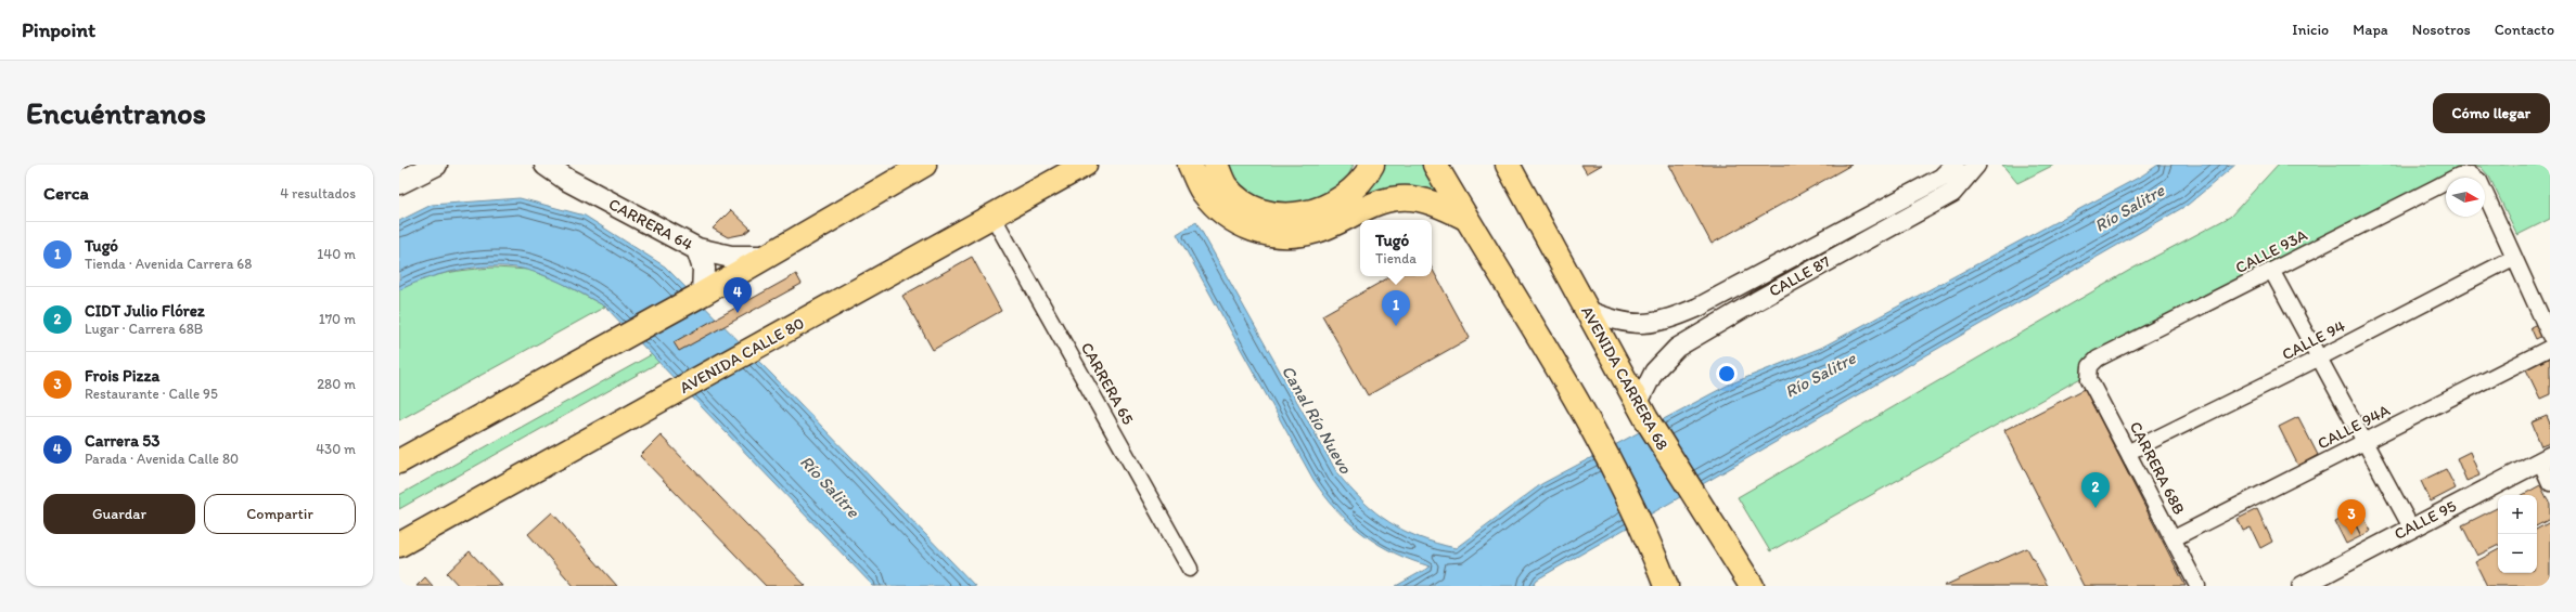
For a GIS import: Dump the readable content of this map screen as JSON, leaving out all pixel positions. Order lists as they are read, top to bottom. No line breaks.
{"streets":{"main road":["CARRERA 64","AVENIDA CALLE 80","AVENIDA CARRERA 68"],"street":["CALLE 93A","CALLE 87","CALLE 94","CARRERA 65","CALLE 94A","CARRERA 68B","CALLE 95"]},"crossings":[["CALLE 93A","CALLE 94"],["CALLE 93A","CARRERA 68B"],["CALLE 87","AVENIDA CARRERA 68"],["CALLE 94","CARRERA 68B"],["AVENIDA CALLE 80","CARRERA 65"],["CALLE 94A","CARRERA 68B"]],"water":["Río Salitre","Canal Río Nuevo"],"north":"right","page":{"header":"Pinpoint","nav":["Inicio","Mapa","Nosotros","Contacto"],"buttons":["Cómo llegar",["Guardar","Compartir"]],"title":"Encuéntranos","heading":["Cerca","4 resultados"],"popup":["Tugó","Tienda"],"list":[{"mark":"1","name":"Tugó","note":"Tienda · Avenida Carrera 68","value":"140 m"},{"mark":"2","name":"CIDT Julio Flórez","note":"Lugar · Carrera 68B","value":"170 m"},{"mark":"3","name":"Frois Pizza","note":"Restaurante · Calle 95","value":"280 m"},{"mark":"4","name":"Carrera 53","note":"Parada · Avenida Calle 80","value":"430 m"}],"pins":["4","1","2","3"],"map_buttons":["+","−"]}}
